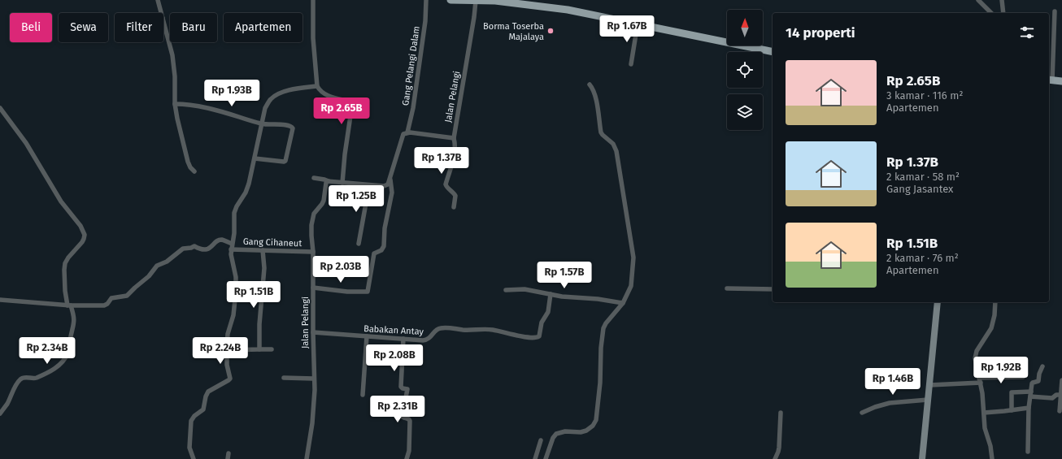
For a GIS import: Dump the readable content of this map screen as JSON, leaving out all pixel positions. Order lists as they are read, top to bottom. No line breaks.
{"streets":{"street":["Gang Pelangi Dalam","Jalan Pelangi","Gang Cihaneut","Babakan Antay"]},"crossings":[["Jalan Pelangi","Gang Cihaneut"],["Jalan Pelangi","Babakan Antay"]],"places":["Borma Toserba Majalaya"],"north":"top","page":{"chip":["Beli","Sewa","Filter","Baru","Apartemen"],"heading":"14 properti","price":["Rp 1.67B","Rp 1.93B","Rp 2.65B","Rp 1.37B","Rp 1.25B","Rp 2.03B","Rp 1.57B","Rp 1.51B","Rp 2.34B","Rp 2.24B","Rp 2.08B","Rp 1.92B","Rp 1.46B","Rp 2.31B"],"list":[{"name":"Rp 2.65B","note":"3 kamar · 116 m² · Apartemen"},{"name":"Rp 1.37B","note":"2 kamar · 58 m² · Gang Jasantex"},{"name":"Rp 1.51B","note":"2 kamar · 76 m² · Apartemen"}]}}
